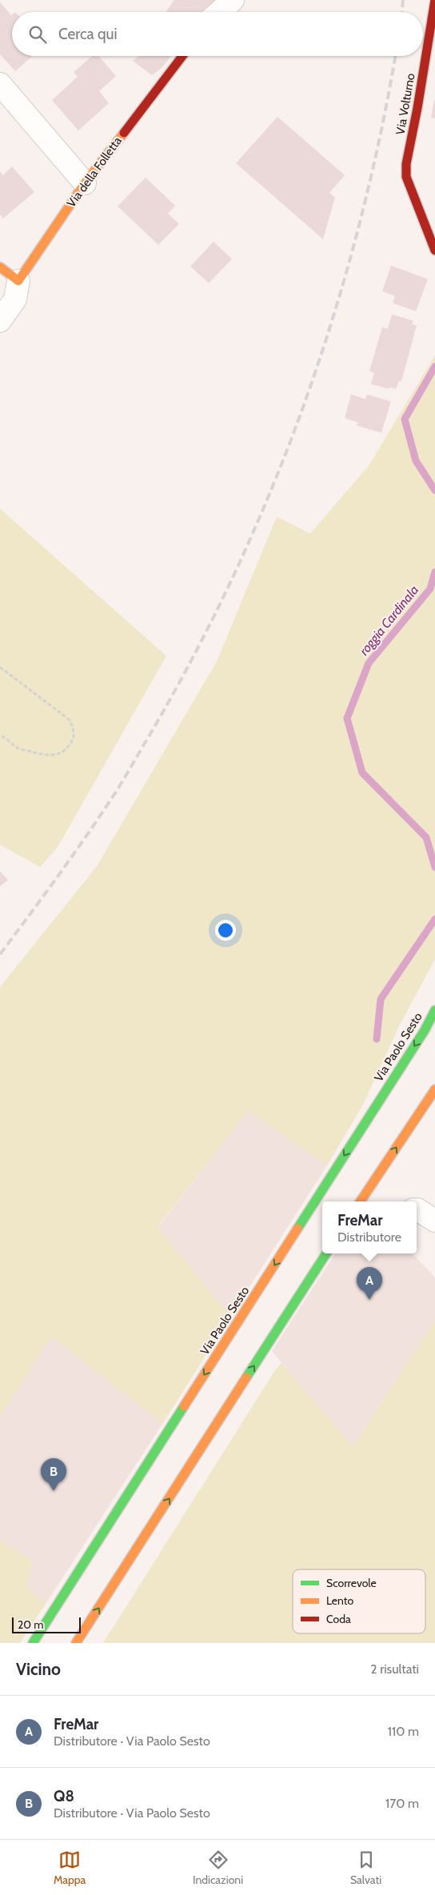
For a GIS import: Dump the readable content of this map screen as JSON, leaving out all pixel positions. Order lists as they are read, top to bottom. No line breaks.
{"streets":{"street":["Via Volturno","Via della Folletta","Via Paolo Sesto"]},"water":["roggia Cardinala"],"legend":["Scorrevole","Lento","Coda"],"scale_bar":"20 m","page":{"search":"Cerca qui","popup":["FreMar","Distributore"],"pins":["A","B"],"scale":"20 m","heading":["Vicino","2 risultati"],"list":[{"mark":"A","name":"FreMar","note":"Distributore · Via Paolo Sesto","value":"110 m"},{"mark":"B","name":"Q8","note":"Distributore · Via Paolo Sesto","value":"170 m"}],"nav":["Mappa","Indicazioni","Salvati"]}}
